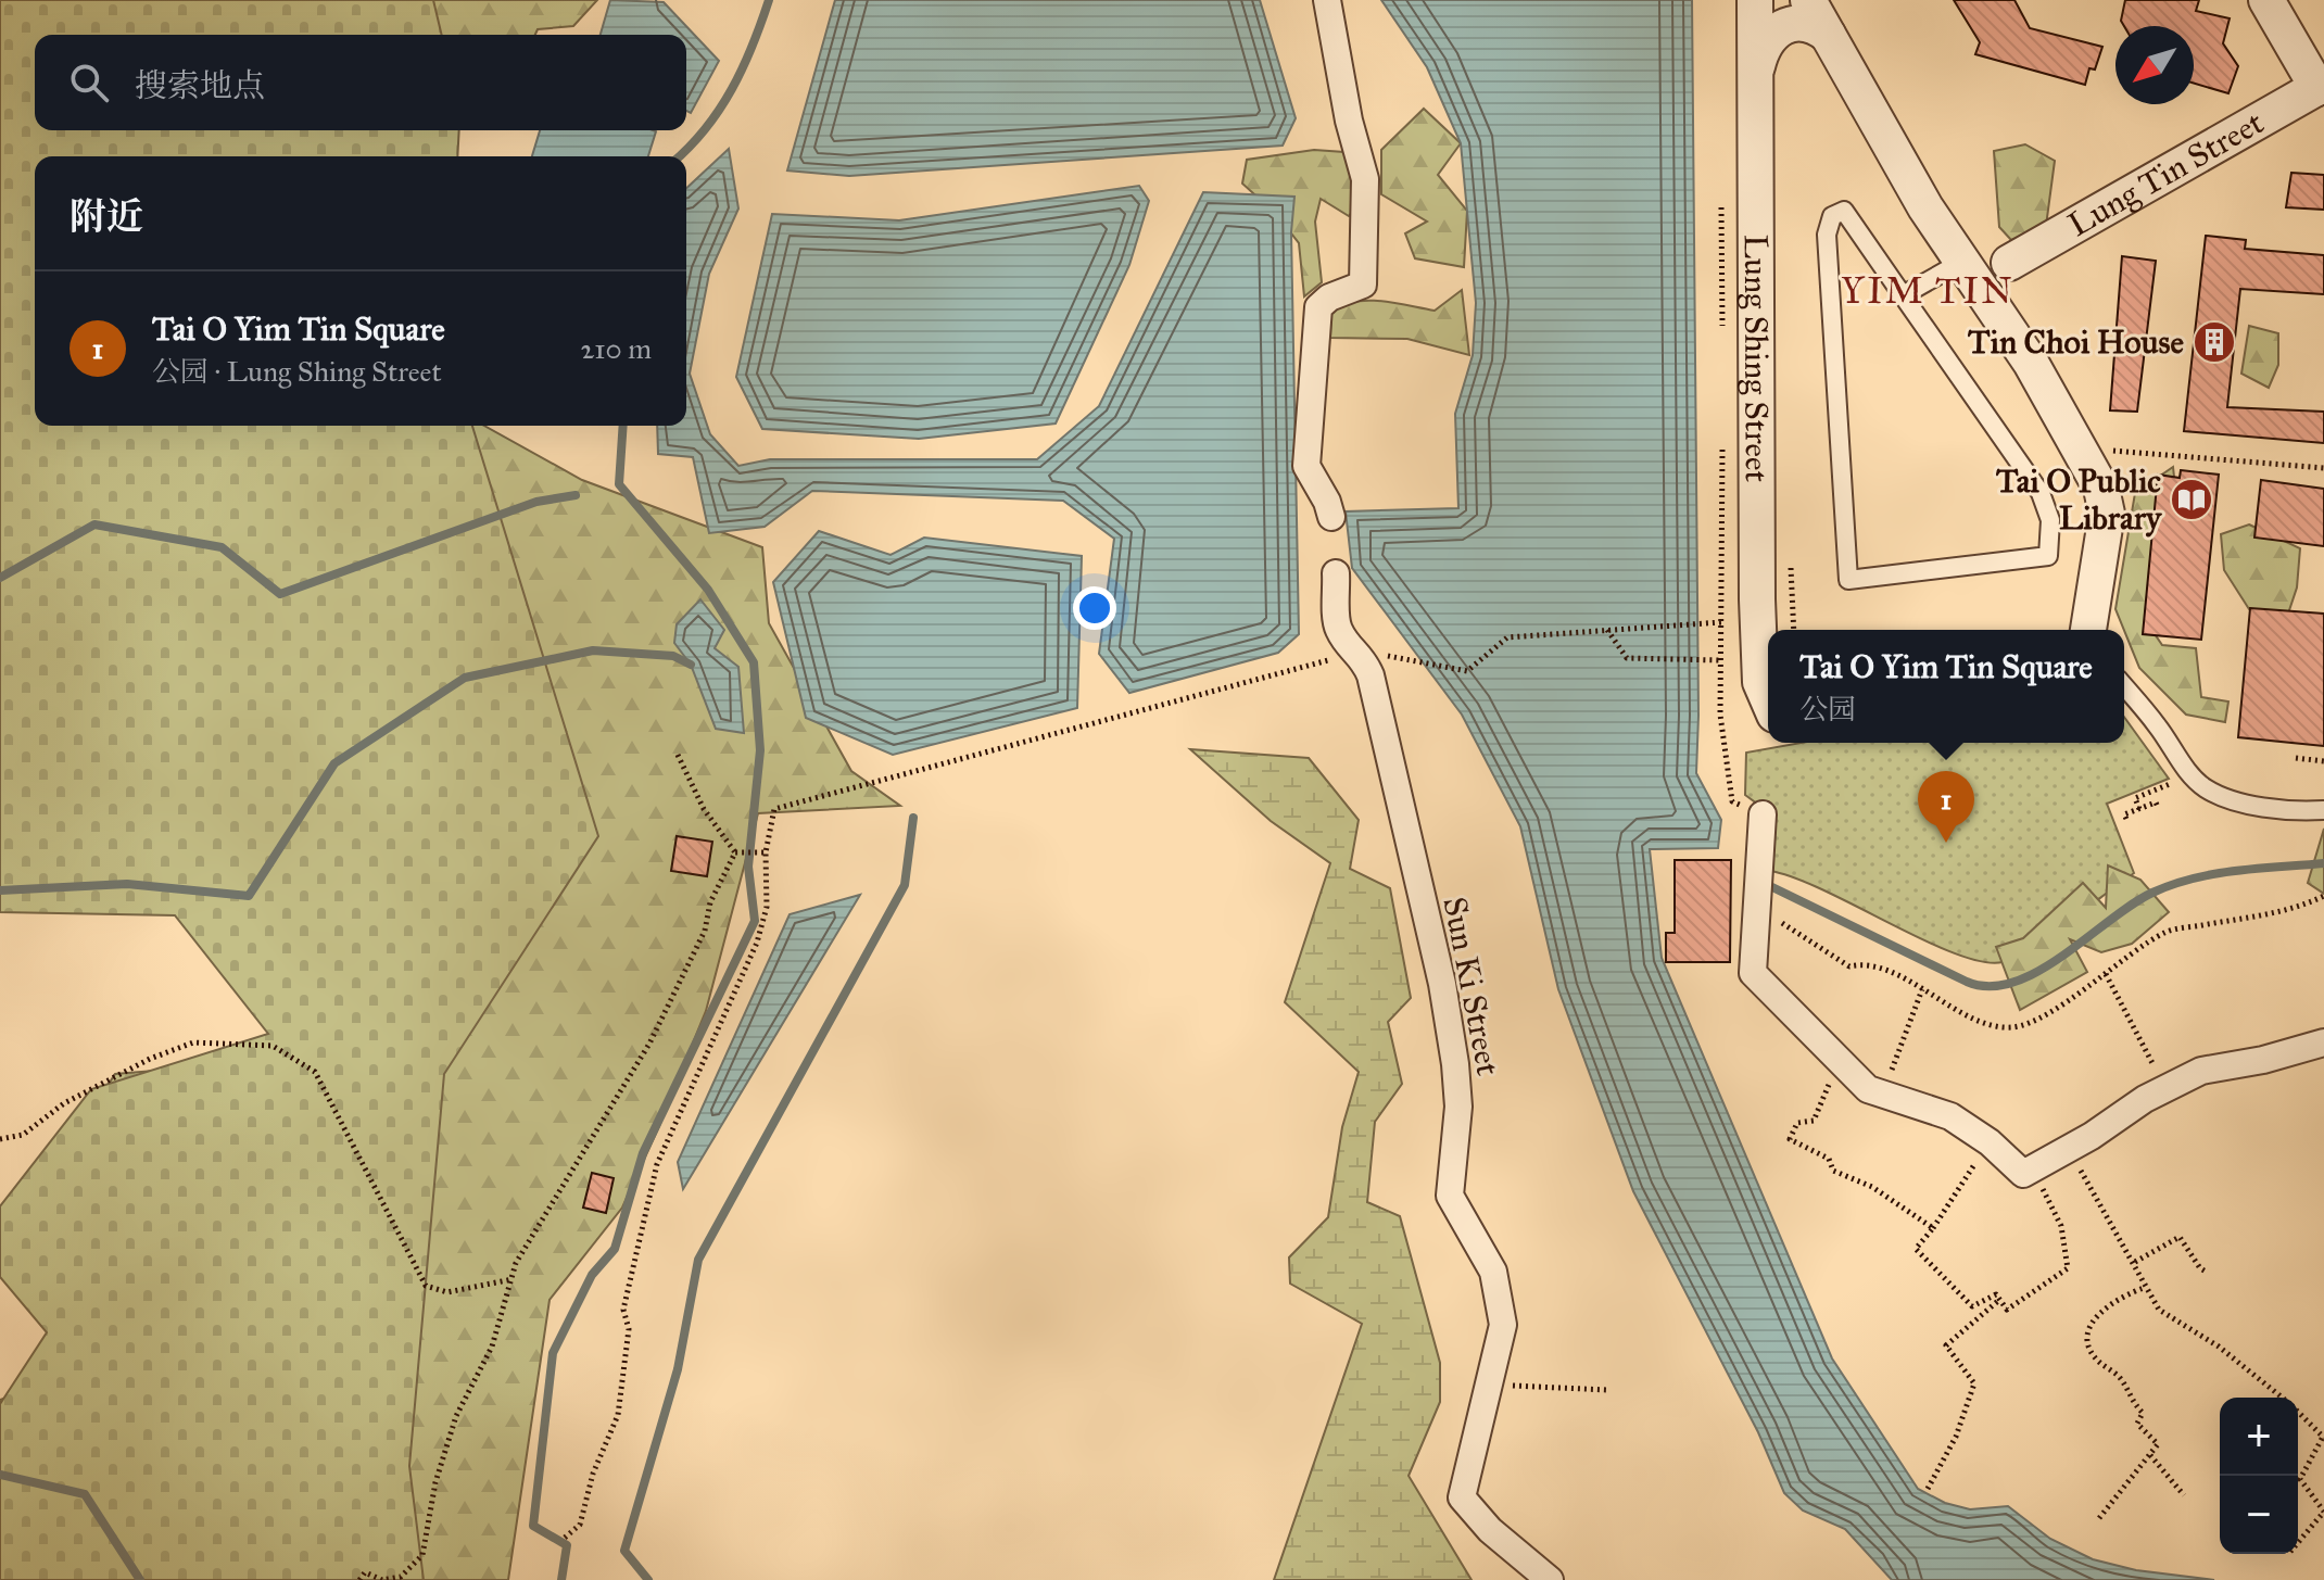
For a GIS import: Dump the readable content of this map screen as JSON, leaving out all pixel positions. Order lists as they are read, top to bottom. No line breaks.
{"streets":{"street":["Lung Tin Street","Lung Shing Street","Sun Ki Street"]},"districts":["YIM TIN"],"places":{"building":["Tin Choi House"],"library":["Tai O Public Library"]},"north":"bottom left","page":{"search":"搜索地点","heading":"附近","list":[{"mark":"1","name":"Tai O Yim Tin Square","note":"公园 · Lung Shing Street","value":"210 m"}],"popup":["Tai O Yim Tin Square","公园"],"pins":"1","map_buttons":["+","−"]}}
